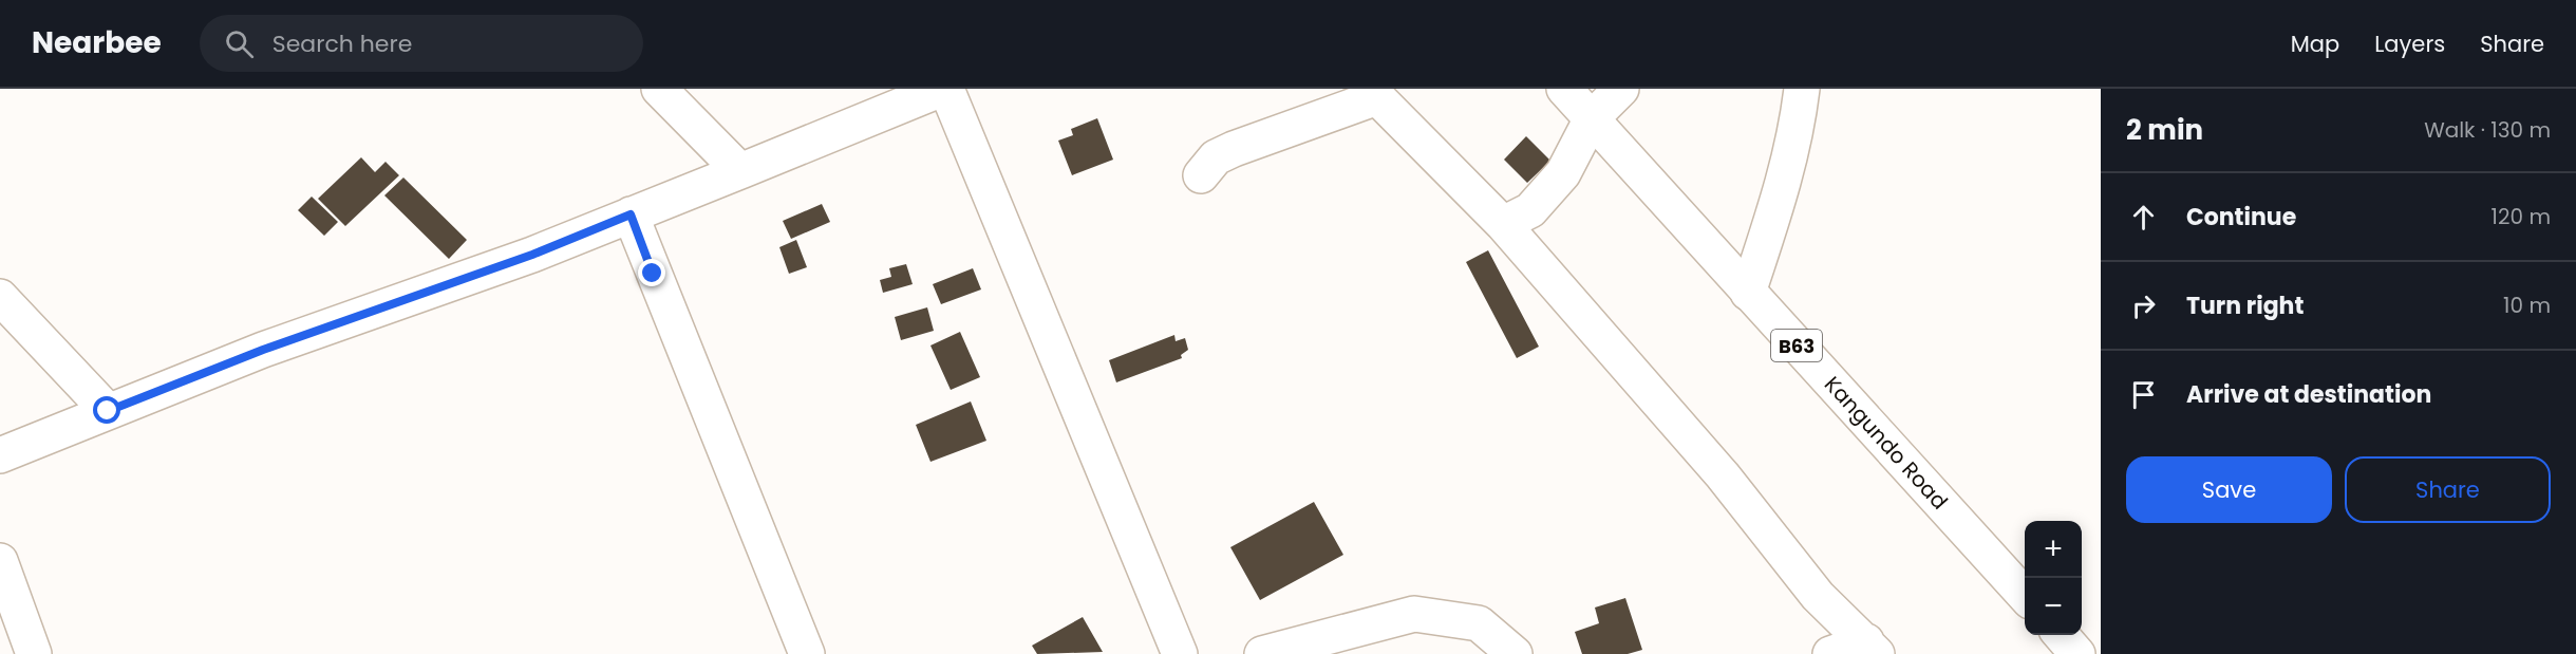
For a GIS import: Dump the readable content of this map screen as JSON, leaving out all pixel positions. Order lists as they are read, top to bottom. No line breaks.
{"streets":{"main road":["B63","Kangundo Road"]},"page":{"header":"Nearbee","search":"Search here","nav":["Map","Layers","Share"],"heading":["2 min","Walk · 130 m"],"list":[["Continue","120 m"],["Turn right","10 m"],"Arrive at destination"],"buttons":["Save","Share"],"map_buttons":["+","−"]}}
